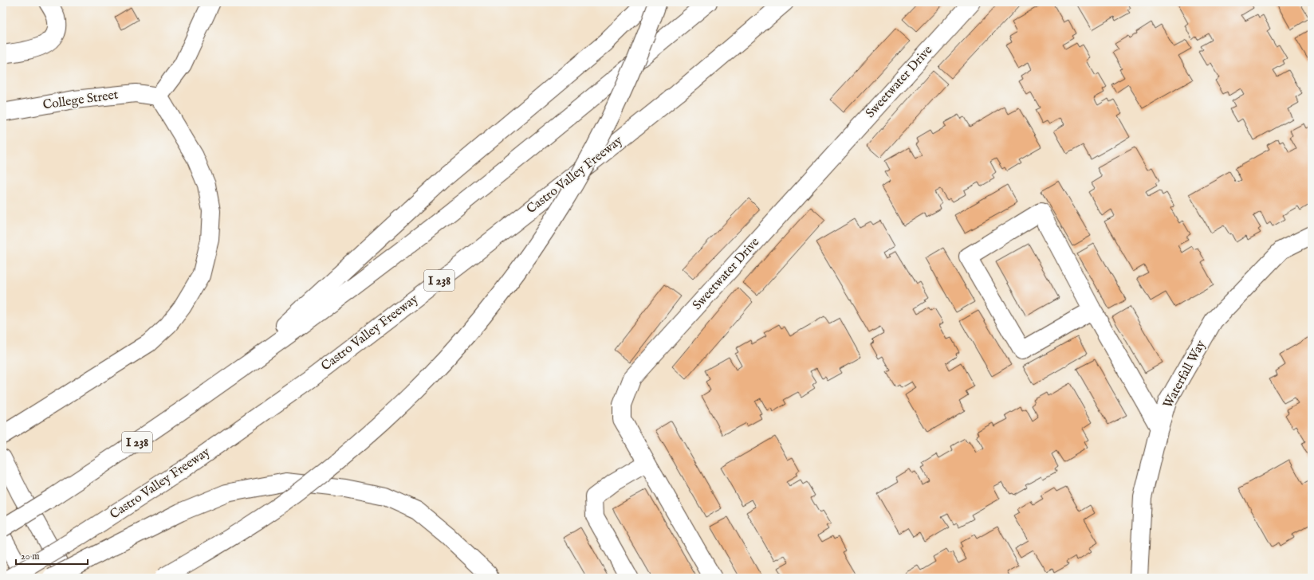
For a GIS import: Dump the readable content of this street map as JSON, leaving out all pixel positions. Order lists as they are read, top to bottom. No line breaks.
{"streets":{"main road":["Sweetwater Drive","College Street","Castro Valley Freeway","I 238","Waterfall Way"]},"scale_bar":"20 m"}
